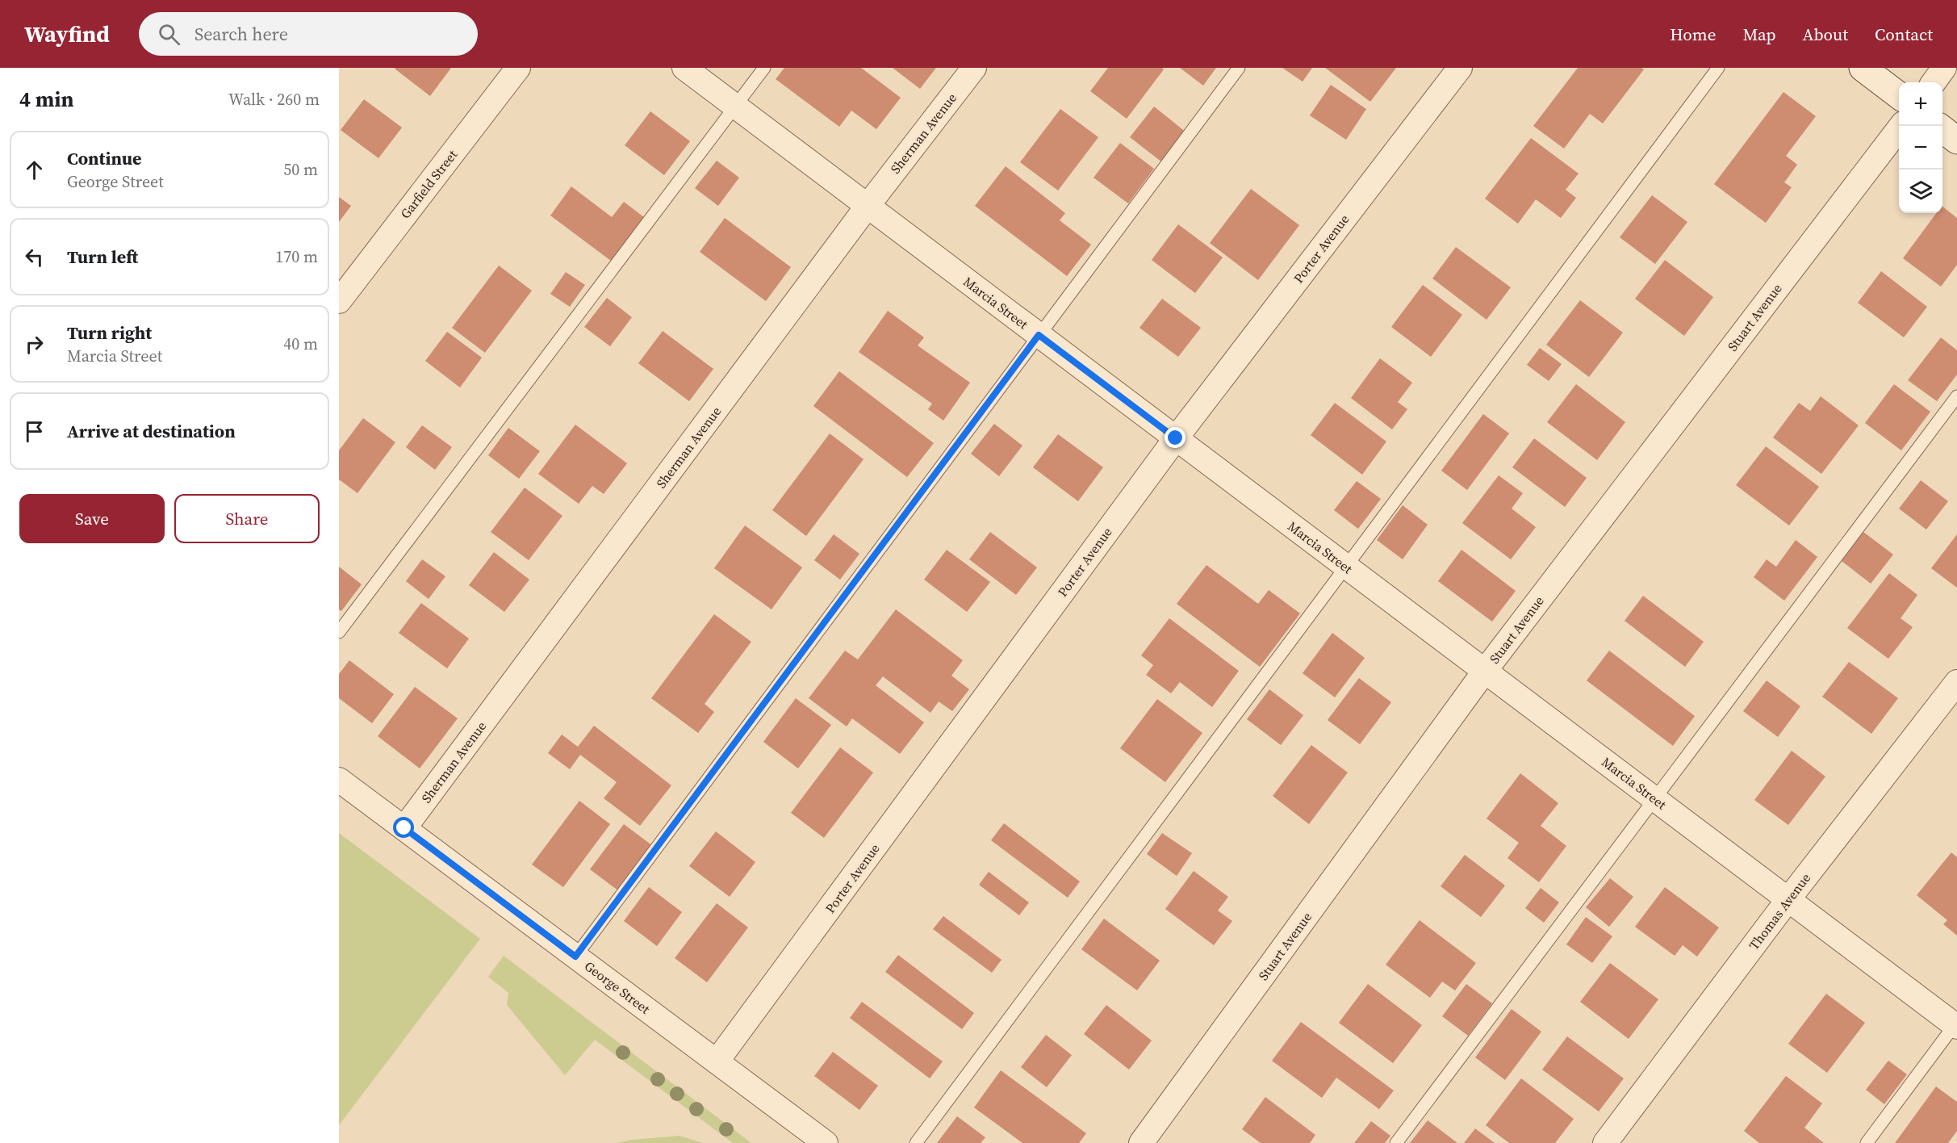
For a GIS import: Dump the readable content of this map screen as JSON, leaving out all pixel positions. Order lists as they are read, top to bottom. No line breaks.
{"streets":{"street":["Sherman Avenue","Garfield Street","Porter Avenue","Marcia Street","Stuart Avenue","Thomas Avenue","George Street"]},"crossings":[["Sherman Avenue","Marcia Street"],["Sherman Avenue","George Street"],["Porter Avenue","Marcia Street"],["Porter Avenue","George Street"],["Marcia Street","Stuart Avenue"],["Marcia Street","Thomas Avenue"]],"page":{"header":"Wayfind","search":"Search here","nav":["Home","Map","About","Contact"],"heading":["4 min","Walk · 260 m"],"map_buttons":["+","−"],"list":[["Continue","George Street","50 m"],["Turn left","170 m"],["Turn right","Marcia Street","40 m"],"Arrive at destination"],"buttons":["Save","Share"]}}
